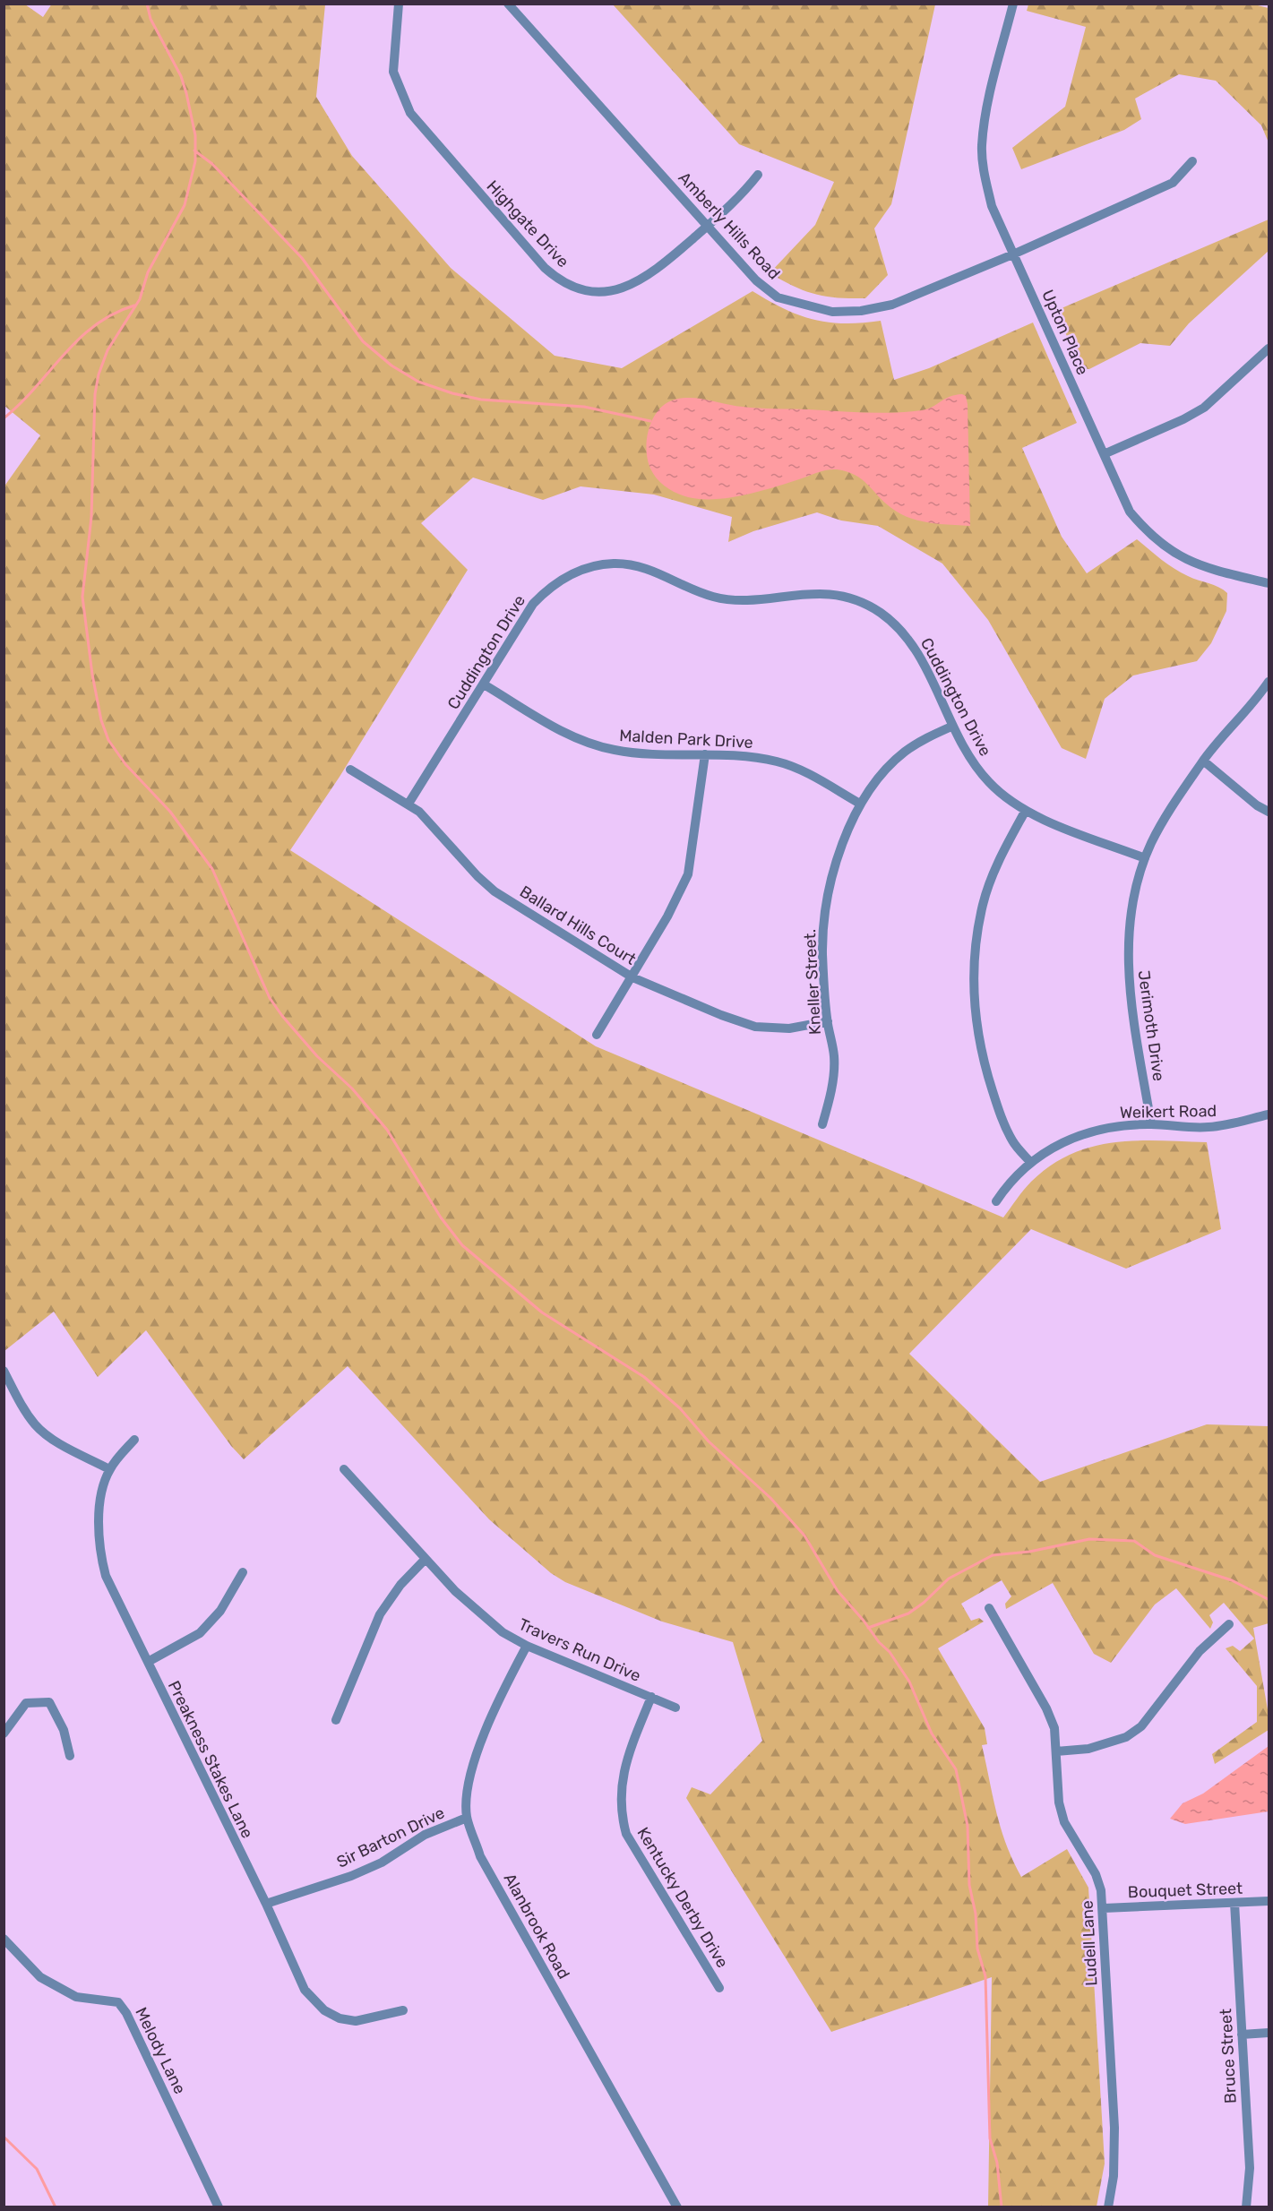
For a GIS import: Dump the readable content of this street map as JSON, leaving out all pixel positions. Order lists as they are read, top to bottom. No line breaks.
{"streets":{"street":["Highgate Drive","Amberly Hills Road","Upton Place","Cuddington Drive","Malden Park Drive","Ballard Hills Court","Kneller Street.","Jerimoth Drive","Weikert Road","Travers Run Drive","Preakness Stakes Lane","Sir Barton Drive","Bouquet Street","Kentucky Derby Drive","Alanbrook Road","Ludell Lane","Melody Lane","Bruce Street"]},"crossings":[["Highgate Drive","Amberly Hills Road"],["Amberly Hills Road","Upton Place"],["Cuddington Drive","Malden Park Drive"],["Cuddington Drive","Ballard Hills Court"],["Cuddington Drive","Kneller Street."],["Cuddington Drive","Jerimoth Drive"],["Malden Park Drive","Kneller Street."],["Ballard Hills Court","Kneller Street."],["Jerimoth Drive","Weikert Road"],["Travers Run Drive","Kentucky Derby Drive"],["Travers Run Drive","Alanbrook Road"],["Preakness Stakes Lane","Sir Barton Drive"],["Sir Barton Drive","Alanbrook Road"],["Bouquet Street","Ludell Lane"],["Bouquet Street","Bruce Street"]]}
